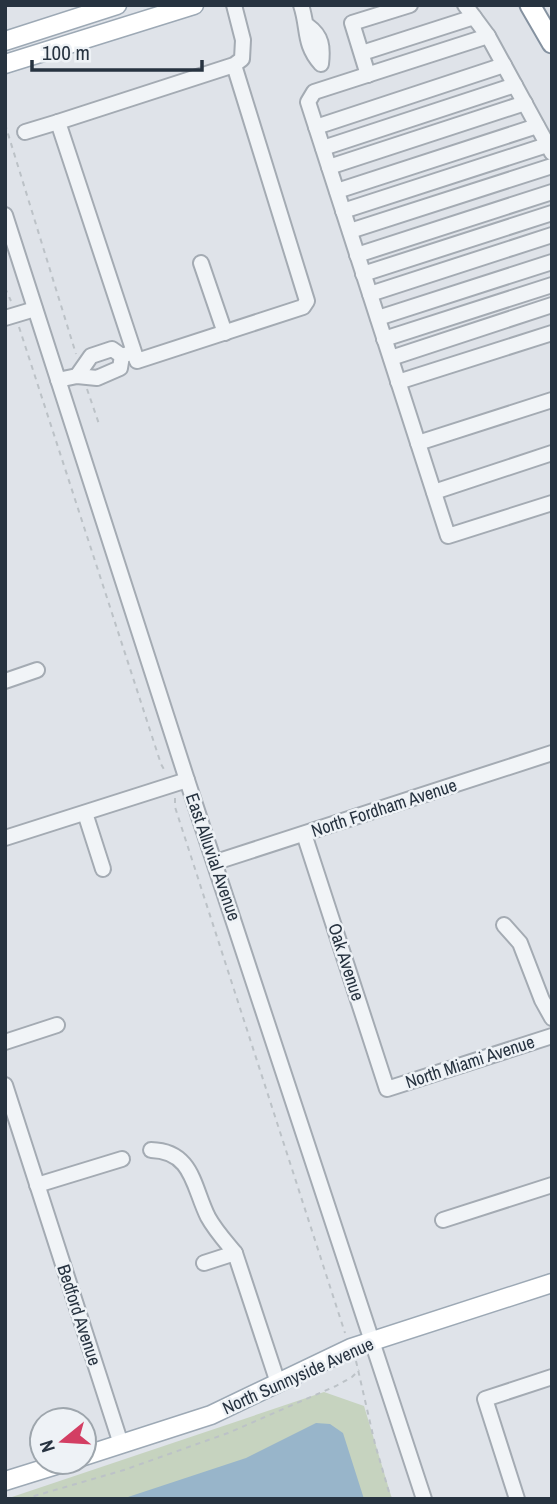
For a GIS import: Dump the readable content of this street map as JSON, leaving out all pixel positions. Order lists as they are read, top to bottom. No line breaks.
{"streets":{"main road":["North Sunnyside Avenue"],"street":["North Fordham Avenue","East Alluvial Avenue","Oak Avenue","North Miami Avenue","Bedford Avenue"]},"crossings":[["North Fordham Avenue","East Alluvial Avenue"],["North Fordham Avenue","Oak Avenue"],["East Alluvial Avenue","North Sunnyside Avenue"],["Oak Avenue","North Miami Avenue"],["Bedford Avenue","North Sunnyside Avenue"]],"scale_bar":"100 m","north":"left"}
